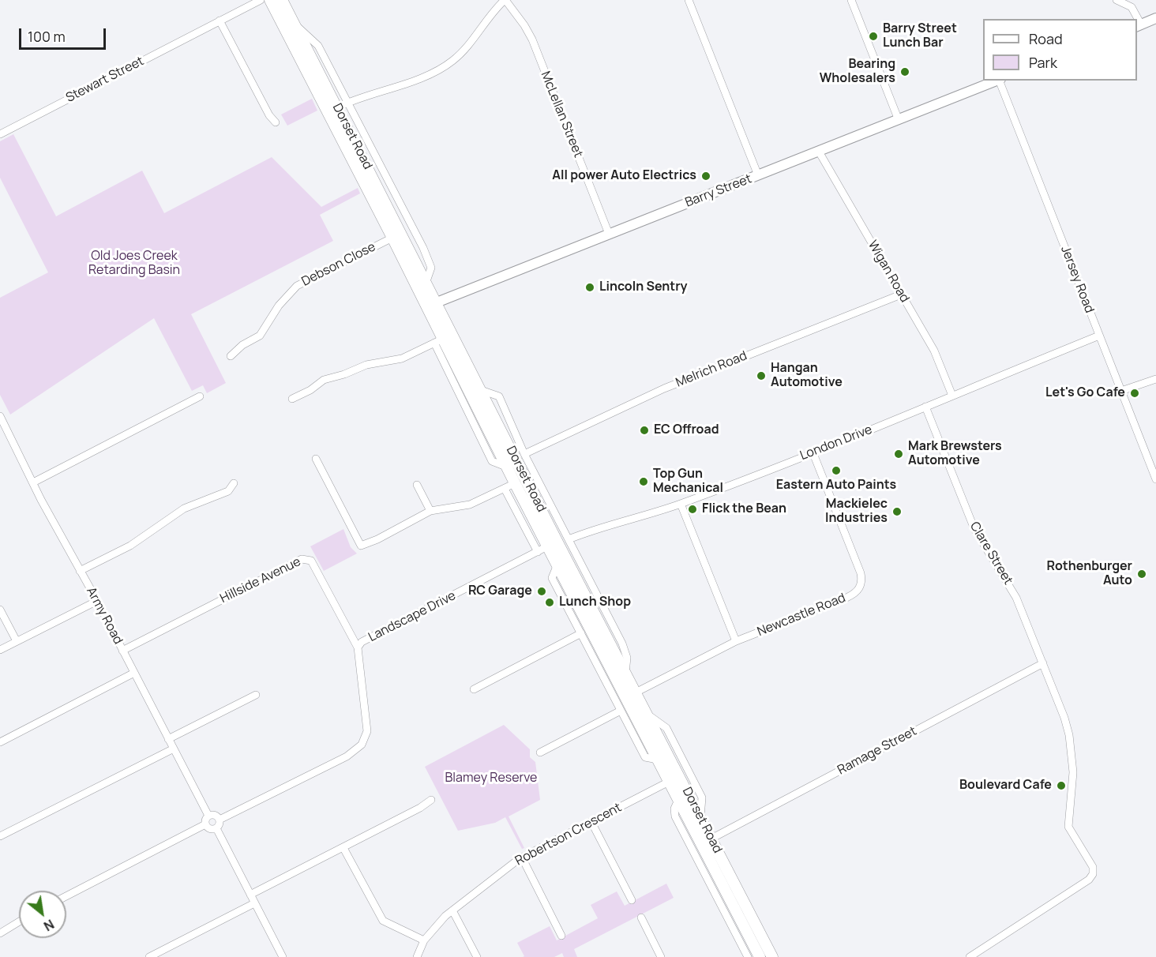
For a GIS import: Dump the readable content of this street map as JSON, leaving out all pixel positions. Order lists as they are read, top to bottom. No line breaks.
{"streets":{"main road":["Dorset Road","Barry Street"],"street":["Stewart Street","McLellan Street","Debson Close","Wigan Road","Jersey Road","Melrich Road","London Drive","Clare Street","Hillside Avenue","Newcastle Road","Army Road","Landscape Drive","Ramage Street","Robertson Crescent"]},"crossings":[["McLellan Street","Barry Street"],["Dorset Road","Barry Street"],["Dorset Road","Debson Close"],["Dorset Road","Newcastle Road"],["Dorset Road","Landscape Drive"],["Dorset Road","Ramage Street"],["Dorset Road","Robertson Crescent"],["Barry Street","Wigan Road"],["Wigan Road","Melrich Road"],["Wigan Road","London Drive"],["Jersey Road","London Drive"],["London Drive","Clare Street"],["London Drive","Newcastle Road"],["Clare Street","Ramage Street"],["Hillside Avenue","Army Road"],["Hillside Avenue","Landscape Drive"],["Army Road","Landscape Drive"]],"parks":["Old Joes Creek Retarding Basin","Blamey Reserve"],"places":["Barry Street Lunch Bar","Bearing Wholesalers","All power Auto Electrics","Lincoln Sentry","Hangan Automotive","Let's Go Cafe","EC Offroad","Mark Brewsters Automotive","Eastern Auto Paints","Top Gun Mechanical","Flick the Bean","Mackielec Industries","Rothenburger Auto","RC Garage","Lunch Shop","Boulevard Cafe"],"legend":["Road","Park"],"scale_bar":"100 m","north":"bottom right"}
